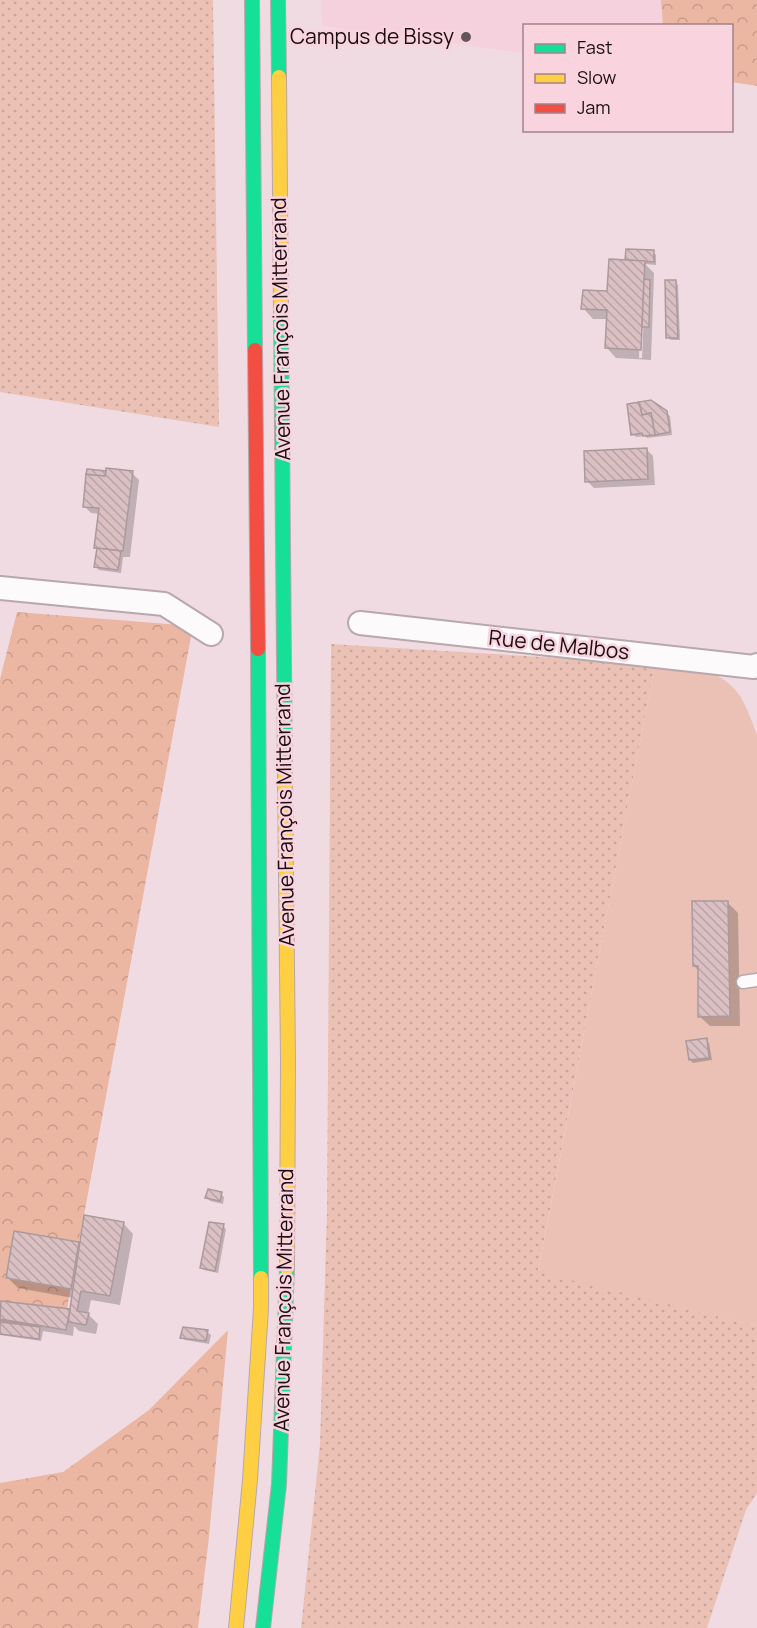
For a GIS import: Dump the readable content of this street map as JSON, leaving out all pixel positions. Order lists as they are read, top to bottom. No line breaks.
{"streets":{"main road":["Avenue François Mitterrand"],"street":["Rue de Malbos"]},"places":["Campus de Bissy"],"legend":["Fast","Slow","Jam"]}
